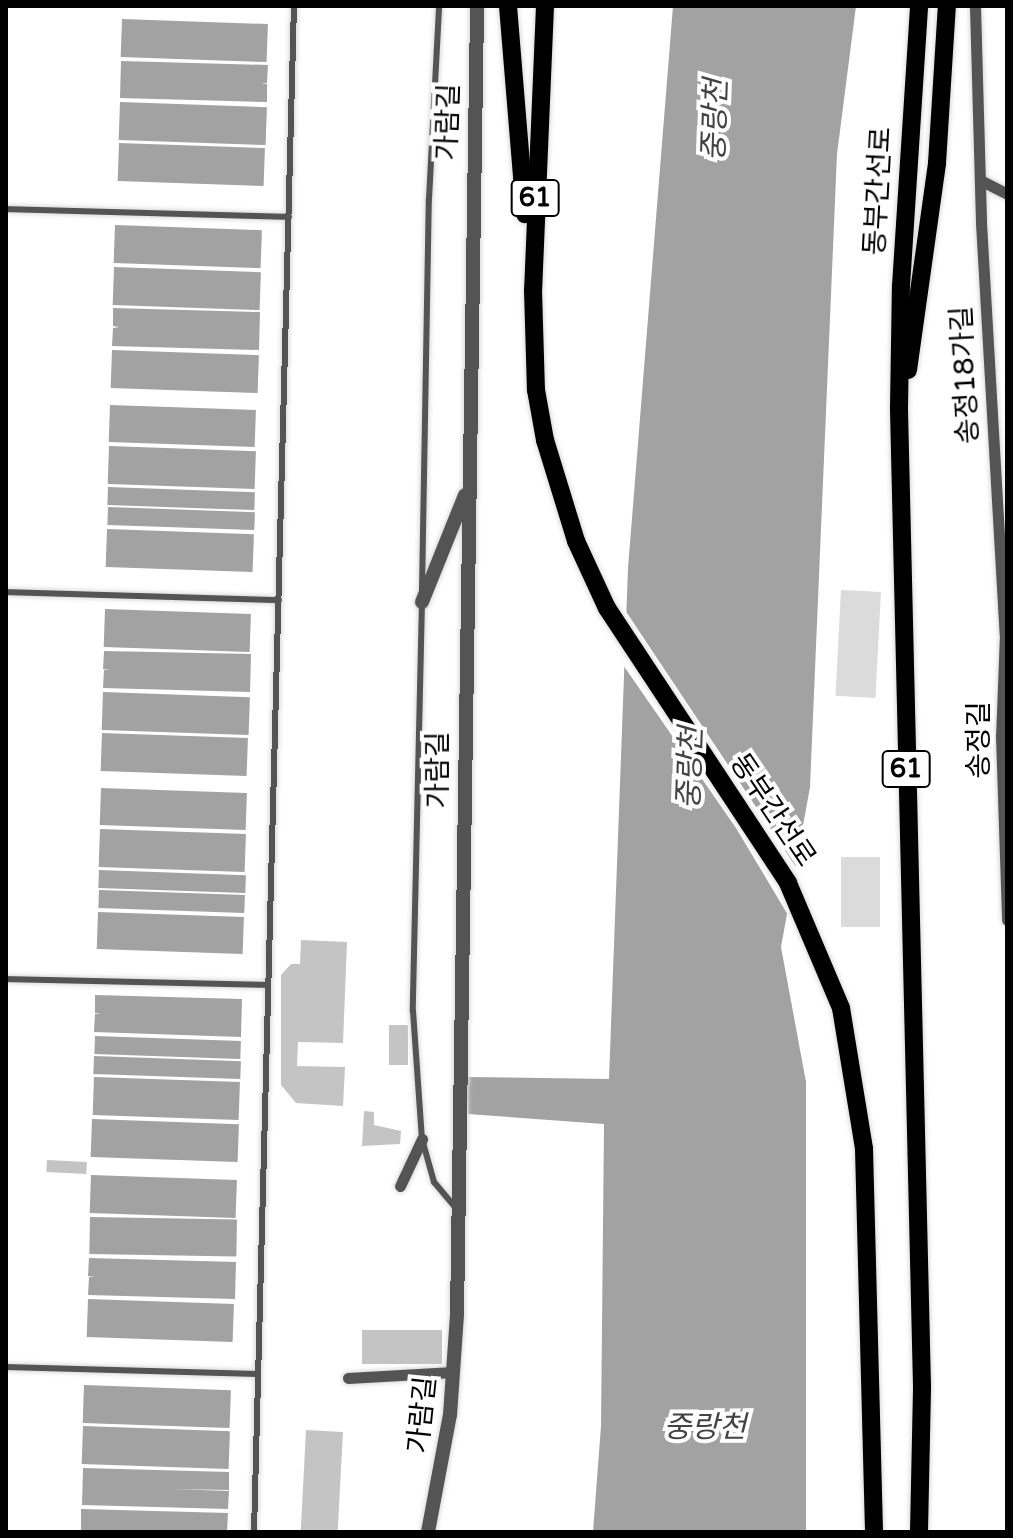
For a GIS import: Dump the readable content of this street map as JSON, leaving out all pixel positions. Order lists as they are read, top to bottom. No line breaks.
{"streets":{"highway":["동부간선로","61"],"street":["가람길","송정18가길","송정길"]},"crossings":[["송정18가길","송정길"]],"water":["중랑천"]}
